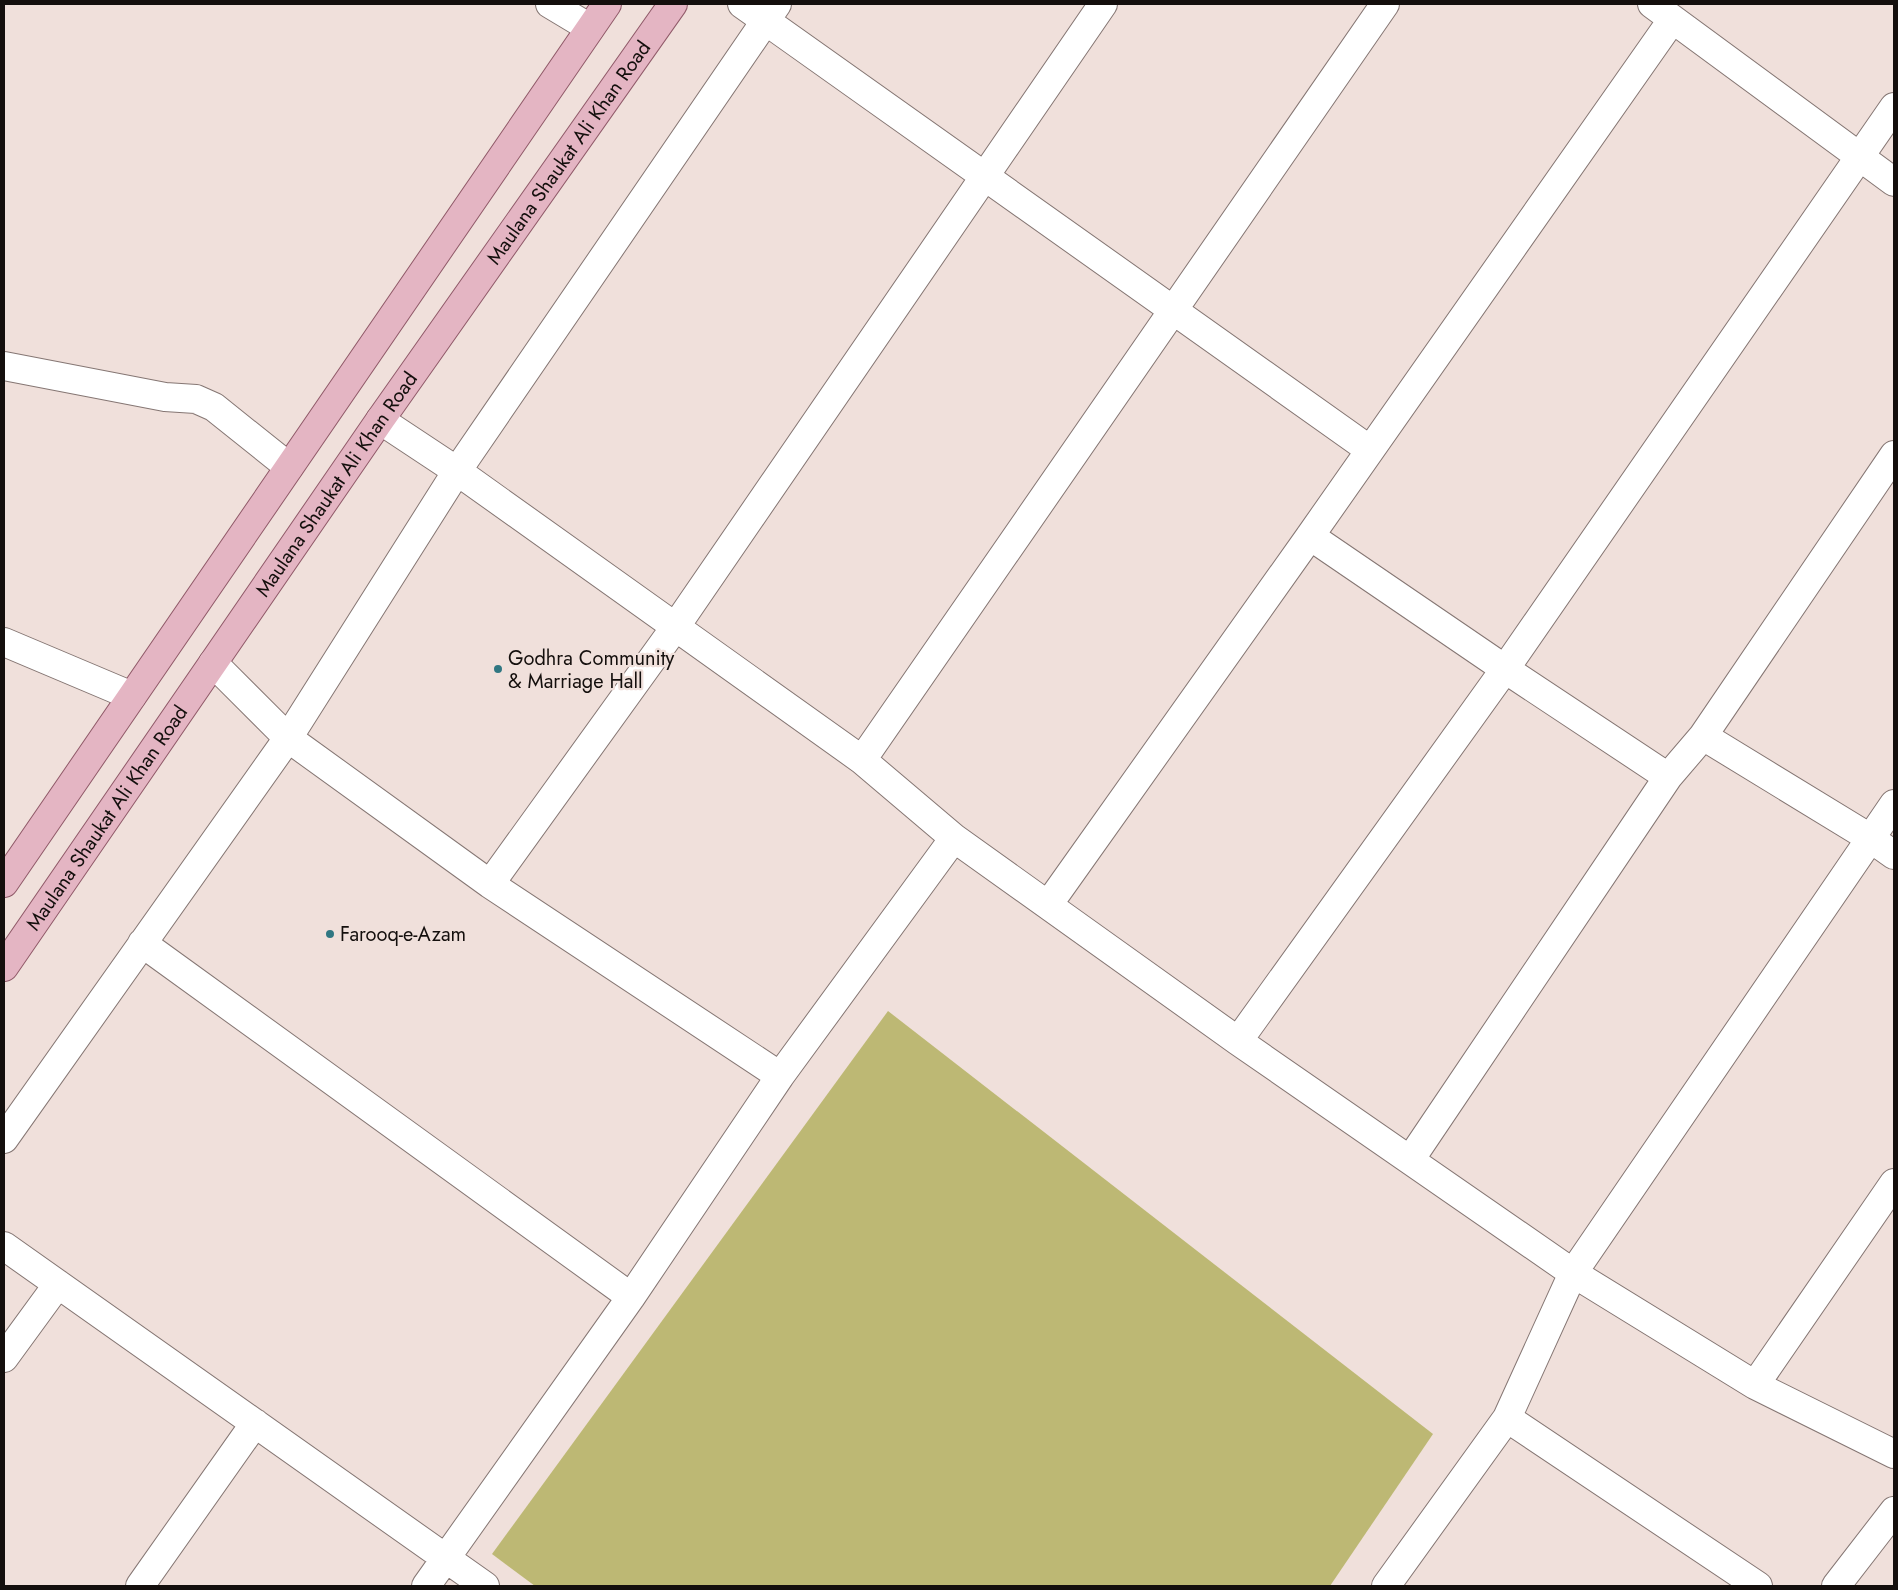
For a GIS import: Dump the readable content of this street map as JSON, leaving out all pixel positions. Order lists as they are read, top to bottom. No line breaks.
{"streets":{"main road":["Maulana Shaukat Ali Khan Road"]},"places":["Godhra Community & Marriage Hall","Farooq-e-Azam"]}
